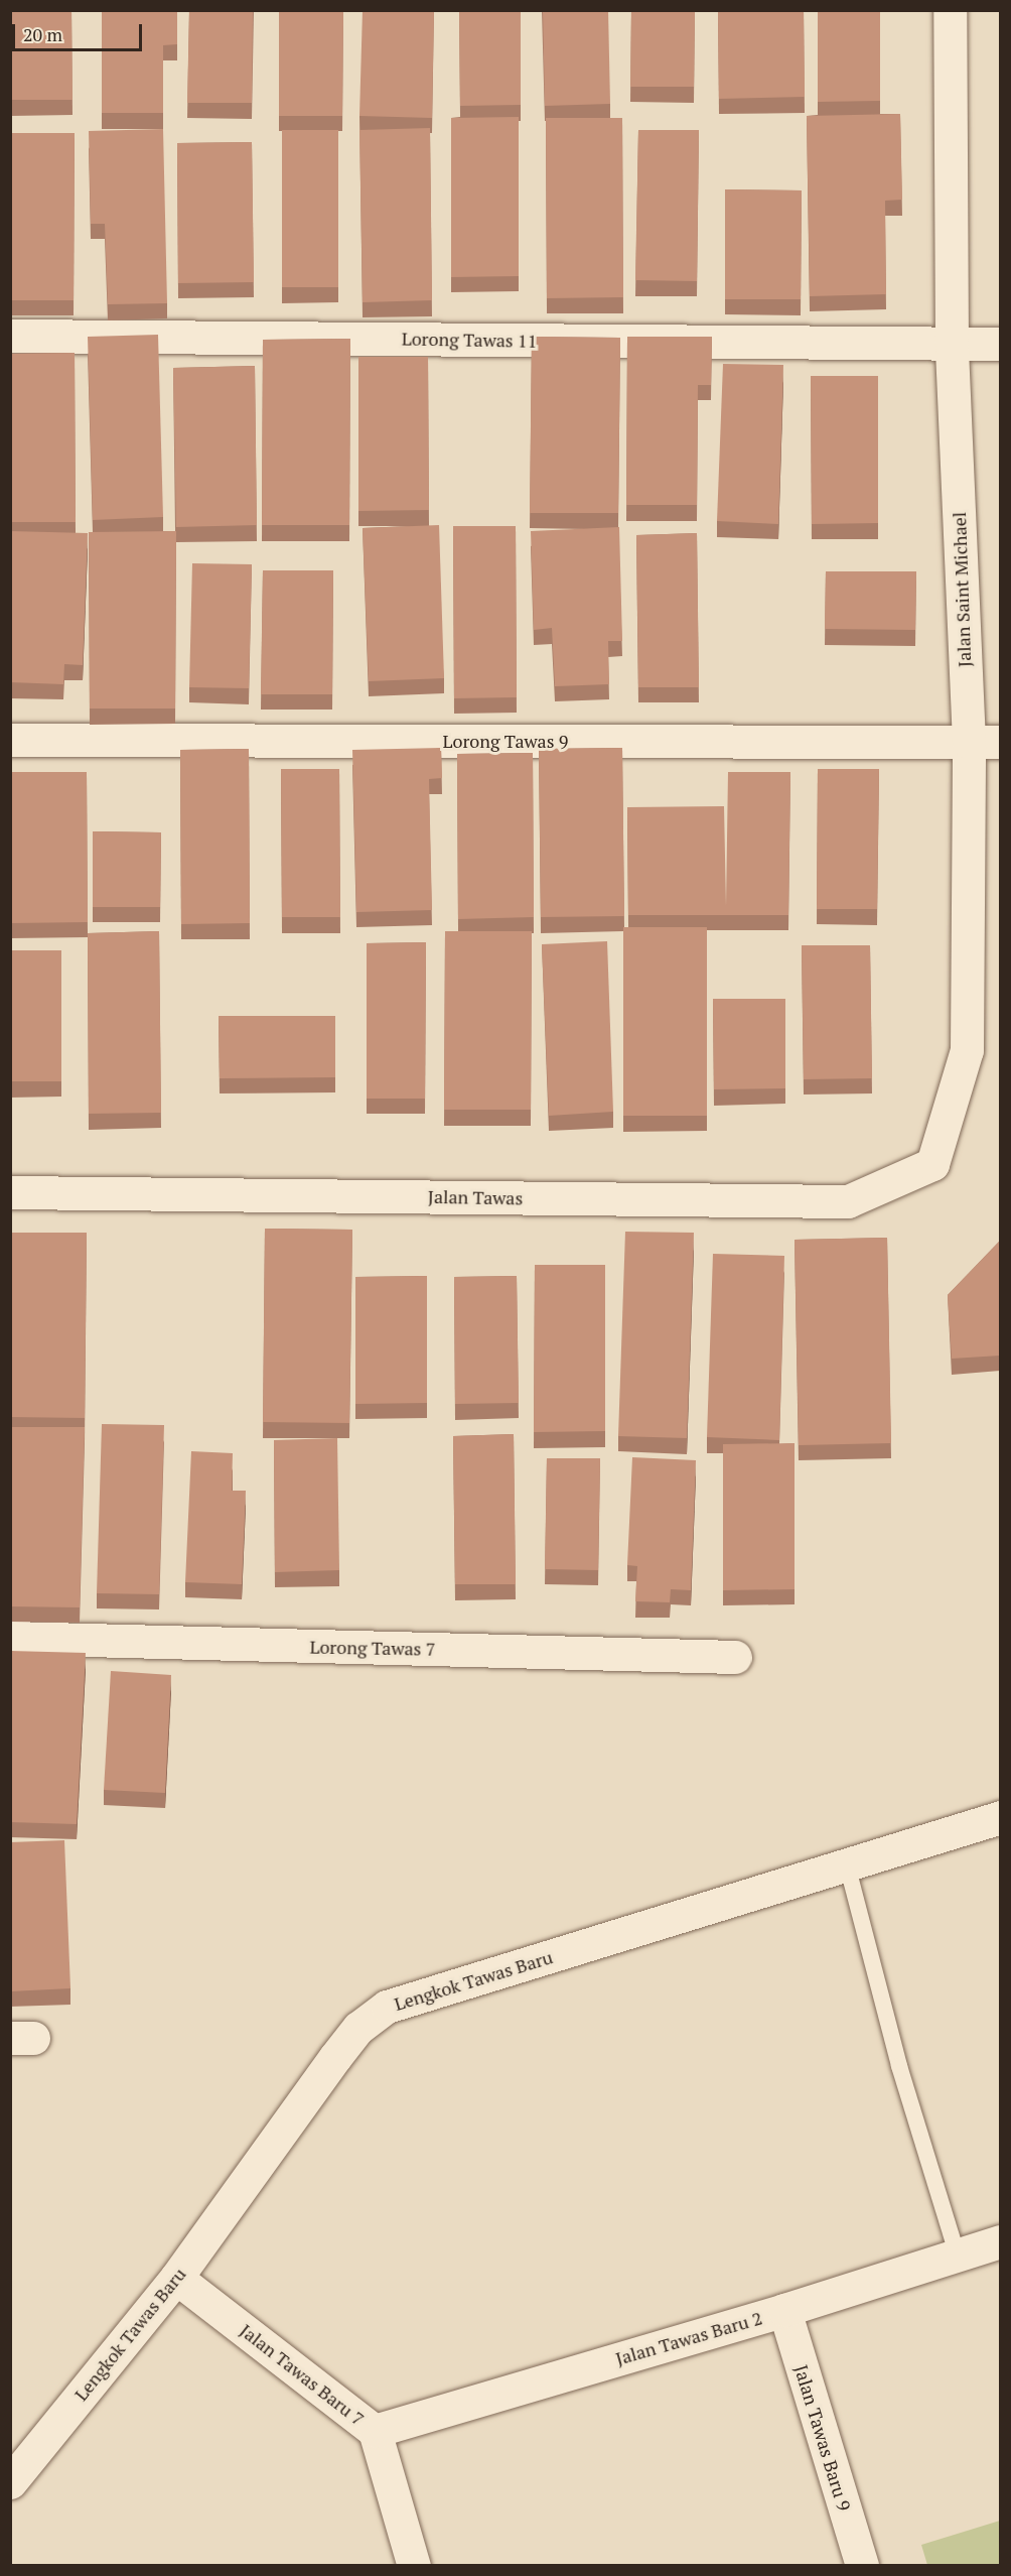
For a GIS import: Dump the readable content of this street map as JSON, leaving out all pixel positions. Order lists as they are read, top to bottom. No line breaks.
{"streets":{"street":["Lorong Tawas 11","Jalan Saint Michael","Lorong Tawas 9","Jalan Tawas","Lorong Tawas 7","Lengkok Tawas Baru","Jalan Tawas Baru 2","Jalan Tawas Baru 7","Jalan Tawas Baru 9"]},"crossings":[["Lorong Tawas 11","Jalan Saint Michael"],["Jalan Saint Michael","Lorong Tawas 9"],["Jalan Saint Michael","Jalan Tawas"],["Lengkok Tawas Baru","Jalan Tawas Baru 7"],["Jalan Tawas Baru 2","Jalan Tawas Baru 7"],["Jalan Tawas Baru 2","Jalan Tawas Baru 9"]],"scale_bar":"20 m"}
